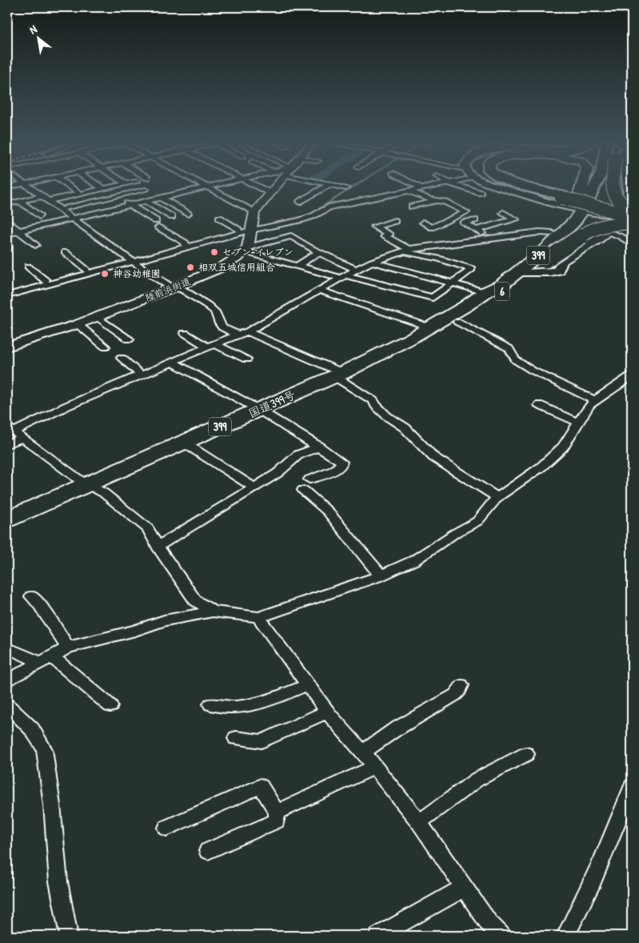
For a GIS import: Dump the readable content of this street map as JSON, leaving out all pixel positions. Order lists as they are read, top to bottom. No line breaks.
{"streets":{"highway":["399","6","国道399号"],"street":["陸前浜街道"]},"crossings":[["6","国道399号"]],"places":["セブン-イレブン","相双五城信用組合","神谷幼稚園"],"north":"top left"}
